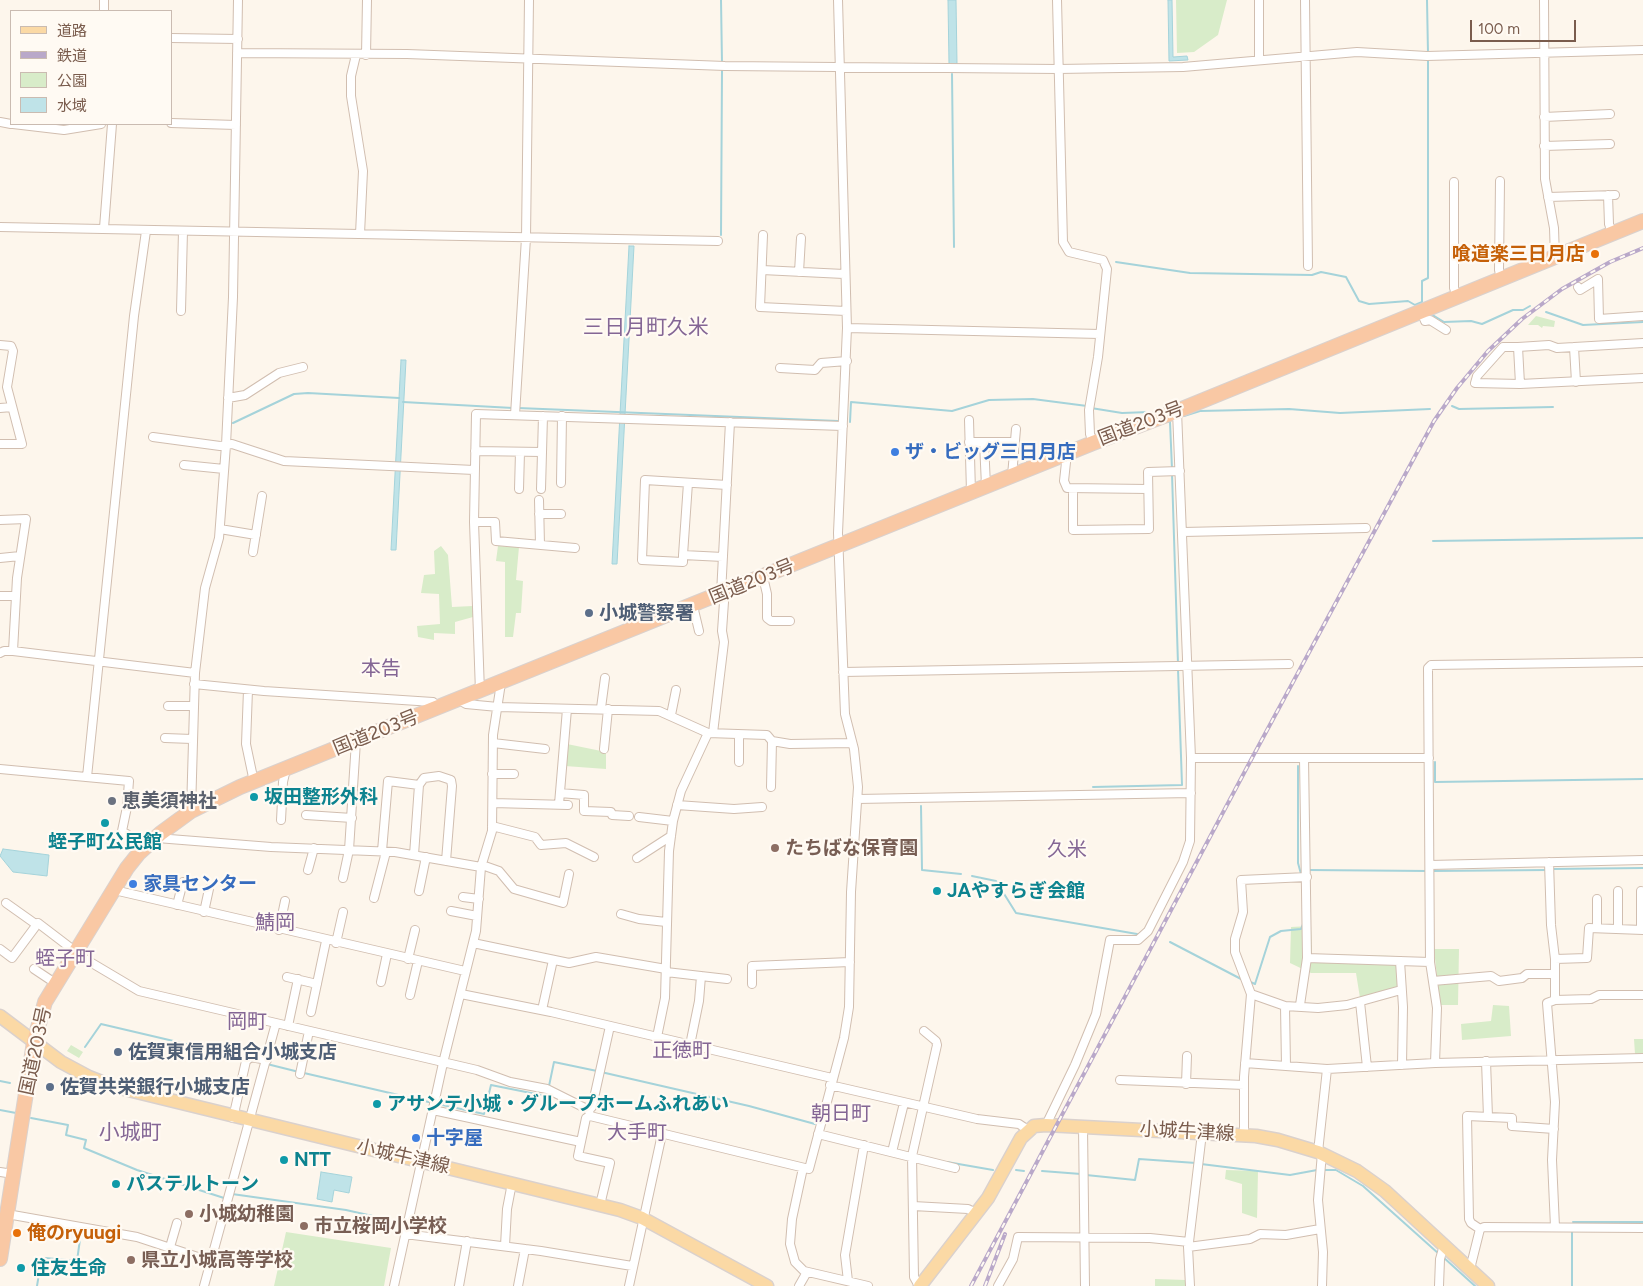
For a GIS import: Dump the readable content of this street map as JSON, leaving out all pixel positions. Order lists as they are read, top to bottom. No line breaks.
{"streets":{"highway":["国道203号"],"main road":["小城牛津線"]},"crossings":[["国道203号","小城牛津線"]],"districts":["三日月町久米","本告","久米","鯖岡","蛭子町","岡町","正徳町","朝日町","小城町","大手町"],"places":["喰道楽三日月店","ザ・ビッグ三日月店","小城警察署","坂田整形外科","恵美須神社","蛭子町公民館","たちばな保育園","家具センター","JAやすらぎ会館","佐賀東信用組合小城支店","佐賀共栄銀行小城支店","アサンテ小城・グループホームふれあい","十字屋","NTT","パステルトーン","小城幼稚園","市立桜岡小学校","俺のryuugi","県立小城高等学校","住友生命"],"legend":["道路","鉄道","公園","水域"],"scale_bar":"100 m"}
